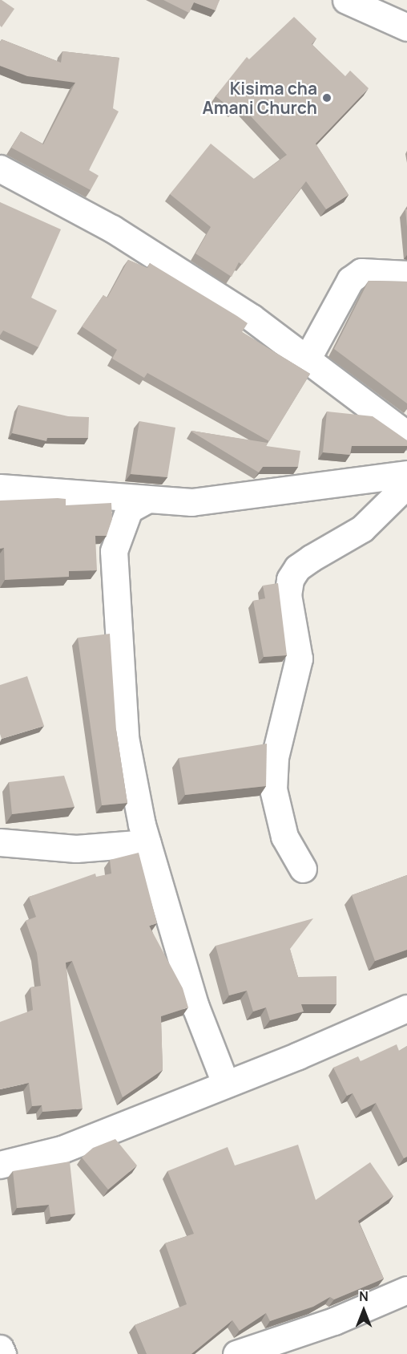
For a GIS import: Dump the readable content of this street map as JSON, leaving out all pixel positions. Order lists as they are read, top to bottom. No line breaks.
{"places":["Kisima cha Amani Church"],"north":"top"}
